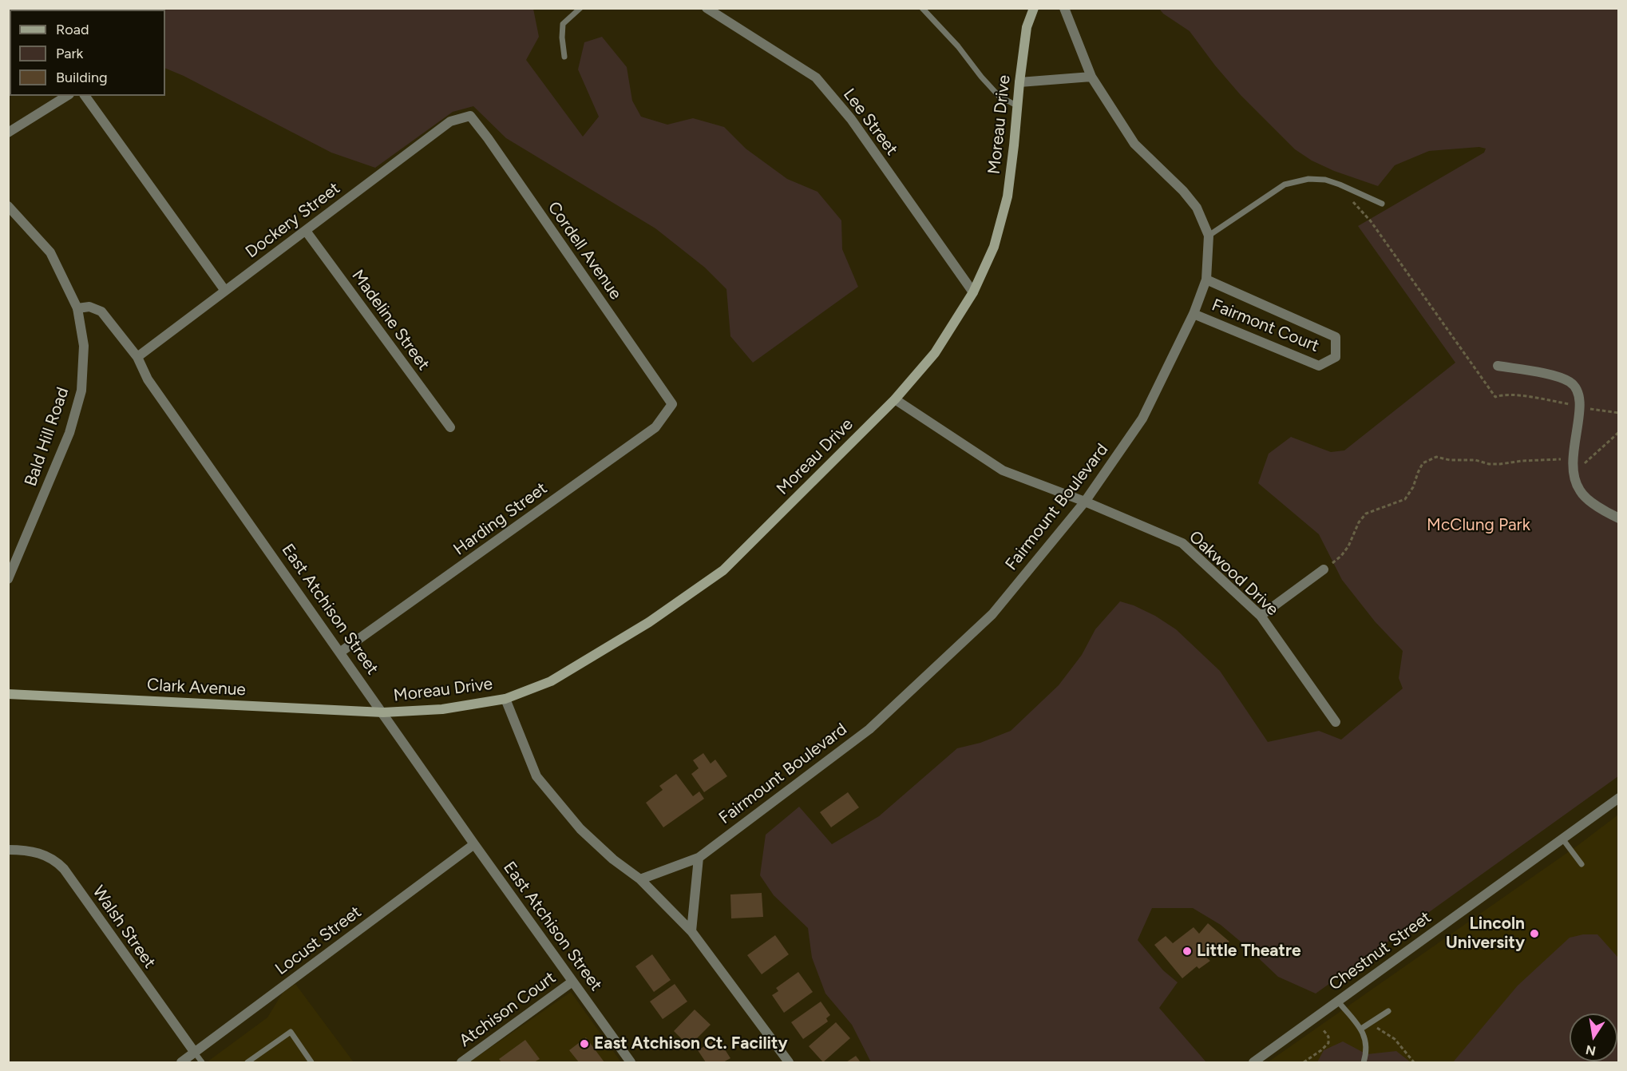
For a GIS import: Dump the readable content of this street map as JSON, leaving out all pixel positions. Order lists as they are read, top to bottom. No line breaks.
{"streets":{"main road":["Moreau Drive","Clark Avenue"],"street":["Lee Street","Dockery Street","Cordell Avenue","Madeline Street","Fairmont Court","Bald Hill Road","Fairmount Boulevard","Harding Street","Oakwood Drive","East Atchison Street","Walsh Street","Locust Street","Chestnut Street","Atchison Court"]},"crossings":[["Lee Street","Moreau Drive"],["Moreau Drive","Oakwood Drive"],["Moreau Drive","East Atchison Street"],["Moreau Drive","Clark Avenue"],["Dockery Street","Cordell Avenue"],["Dockery Street","Madeline Street"],["Dockery Street","East Atchison Street"],["Cordell Avenue","Harding Street"],["Fairmont Court","Fairmount Boulevard"],["Bald Hill Road","East Atchison Street"],["Fairmount Boulevard","Oakwood Drive"],["Harding Street","East Atchison Street"],["East Atchison Street","Clark Avenue"],["East Atchison Street","Locust Street"],["East Atchison Street","Atchison Court"],["Walsh Street","Locust Street"]],"parks":["McClung Park"],"places":["Lincoln University","Little Theatre","East Atchison Ct. Facility"],"legend":["Road","Park","Building"],"north":"bottom"}
